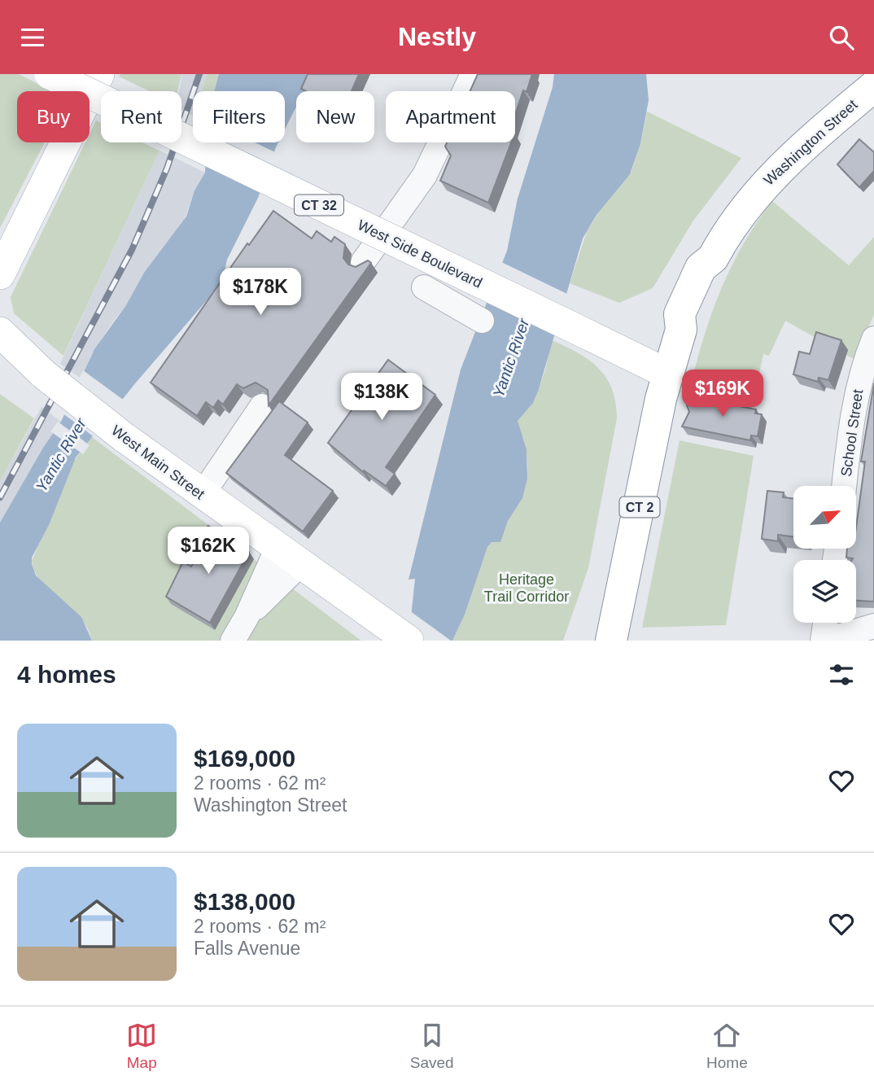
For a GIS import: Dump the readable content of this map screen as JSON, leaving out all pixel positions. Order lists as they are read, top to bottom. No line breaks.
{"streets":{"highway":["Washington Street","CT 2"],"main road":["CT 32","West Side Boulevard","West Main Street"],"street":["School Street"]},"crossings":[["Washington Street","West Side Boulevard"]],"water":["Yantic River"],"parks":["Heritage Trail Corridor"],"north":"top right","page":{"header":"Nestly","chip":["Buy","Rent","Filters","New","Apartment"],"price":["$178K","$169K","$138K","$162K"],"heading":"4 homes","list":[{"name":"$169,000","note":"2 rooms · 62 m² · Washington Street"},{"name":"$138,000","note":"2 rooms · 62 m² · Falls Avenue"}],"tabs":["Map","Saved","Home"]}}
